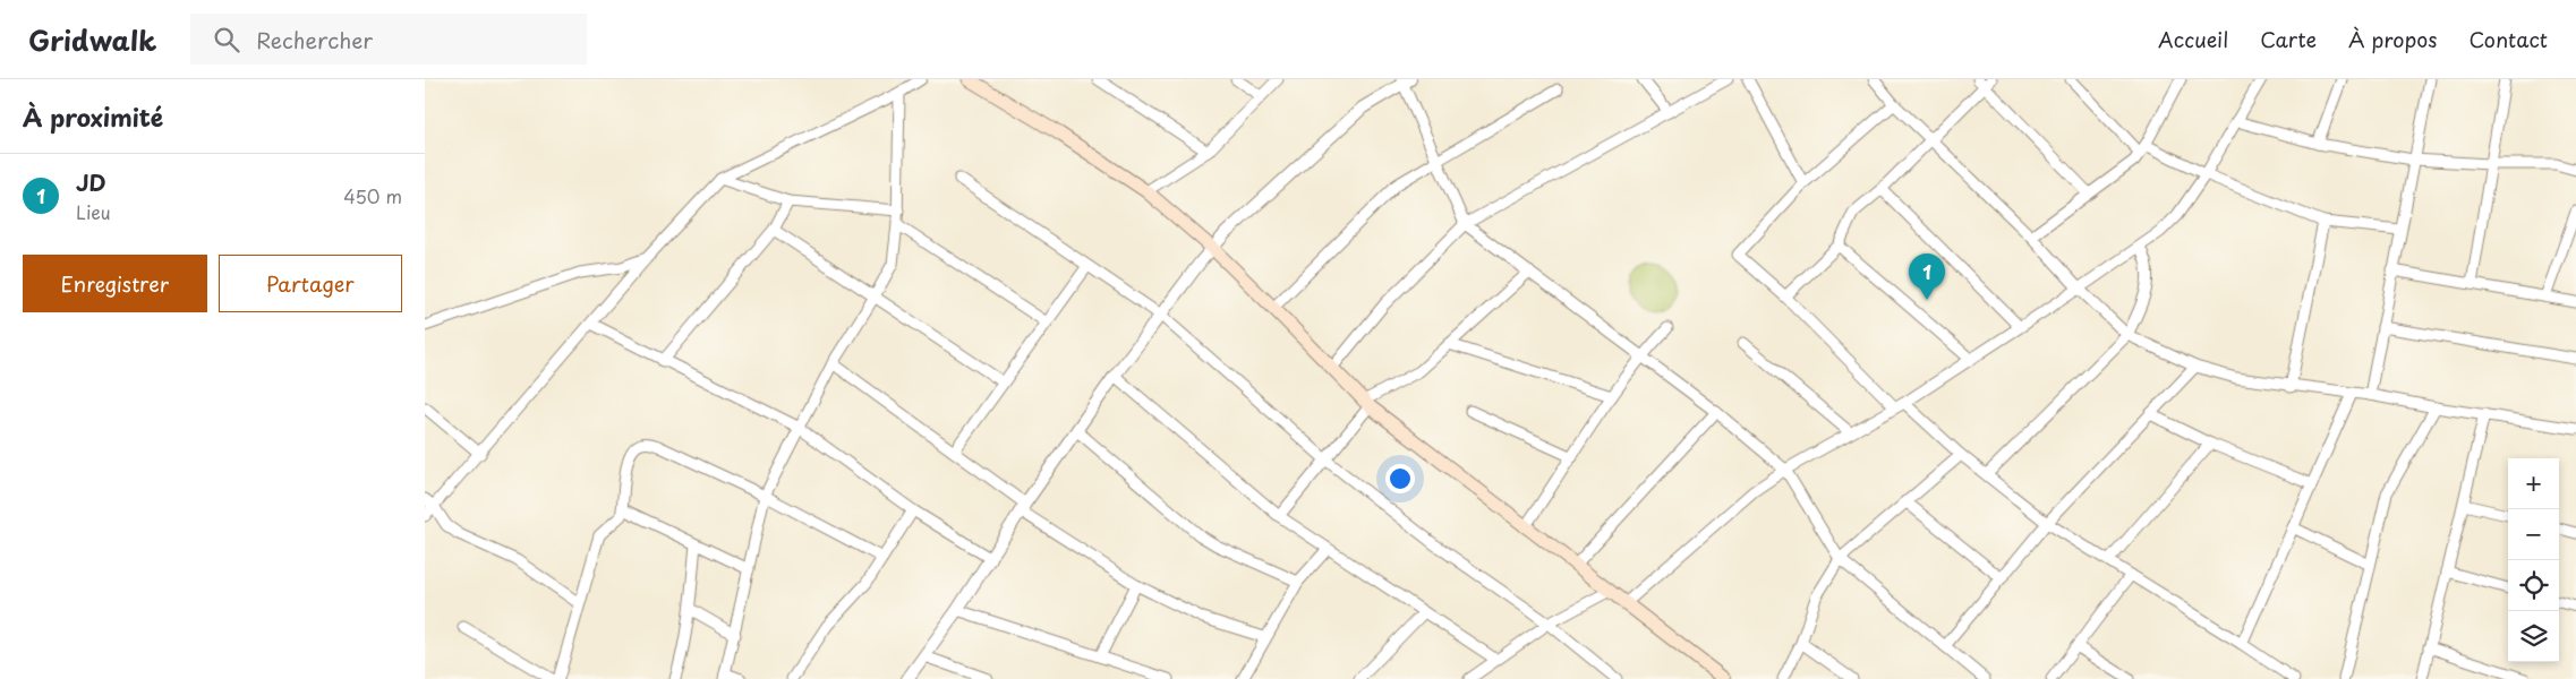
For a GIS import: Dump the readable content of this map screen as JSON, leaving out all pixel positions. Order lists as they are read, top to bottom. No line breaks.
{"page":{"header":"Gridwalk","search":"Rechercher","nav":["Accueil","Carte","À propos","Contact"],"heading":"À proximité","list":[{"mark":"1","name":"JD","note":"Lieu","value":"450 m"}],"buttons":["Enregistrer","Partager"],"pins":"1","map_buttons":["+","−"]}}
